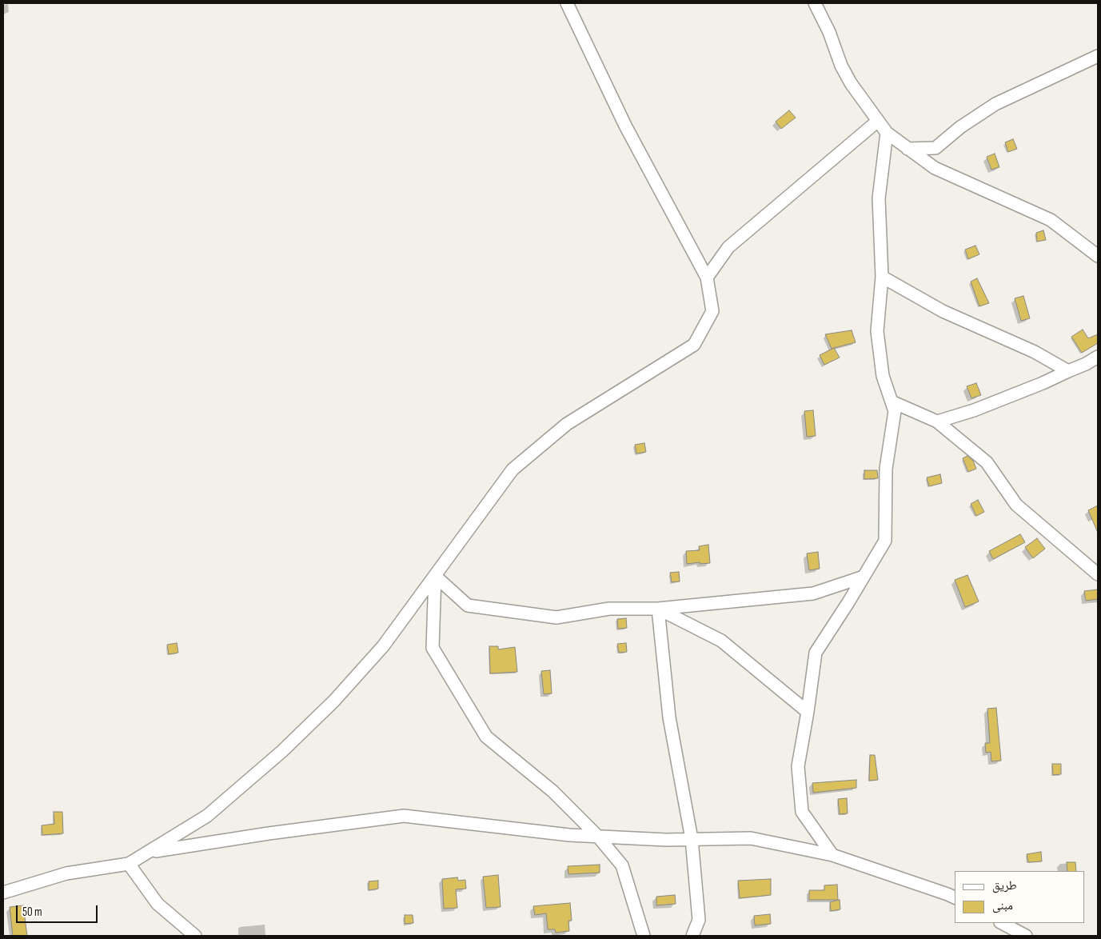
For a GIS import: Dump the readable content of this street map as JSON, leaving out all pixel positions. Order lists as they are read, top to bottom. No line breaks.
{"legend":["طريق","مبنى"],"scale_bar":"50 m"}
